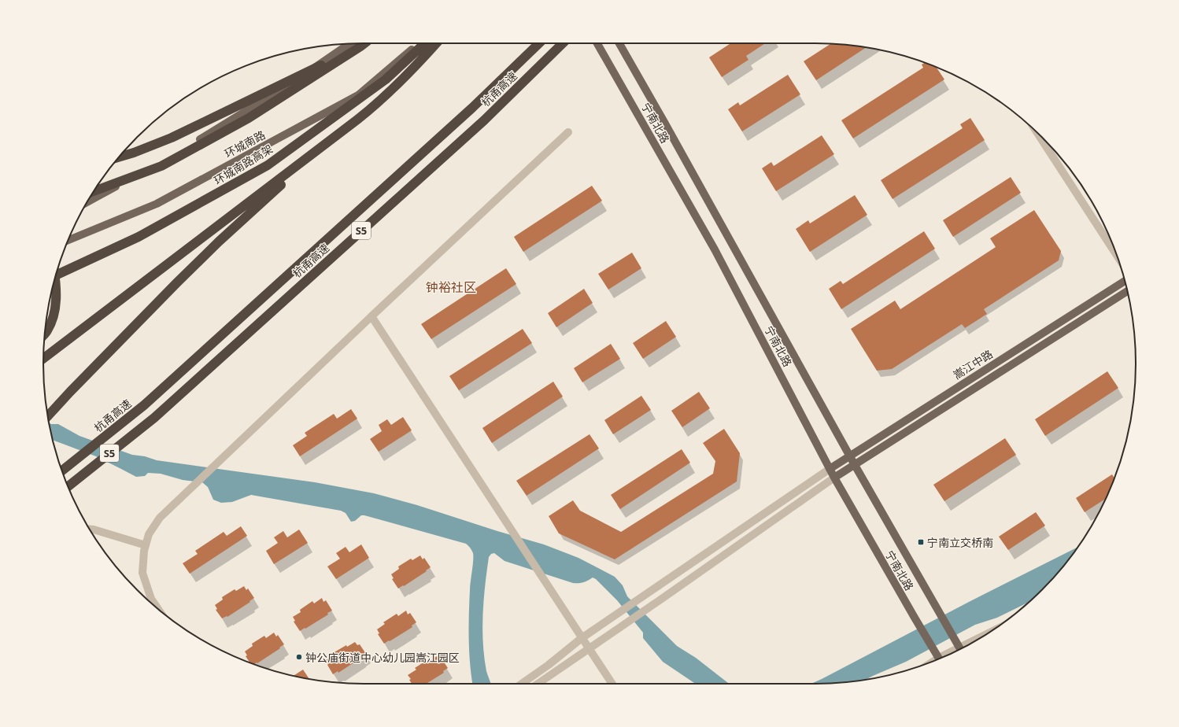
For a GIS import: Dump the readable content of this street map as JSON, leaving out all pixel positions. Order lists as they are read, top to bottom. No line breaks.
{"streets":{"highway":["杭甬高速","环城南路高架","S5"],"main road":["宁南北路","环城南路","嵩江中路"]},"crossings":[["宁南北路","嵩江中路"]],"districts":["钟裕社区"],"places":{"transit":["宁南立交桥南"],"other":["钟公庙街道中心幼儿园嵩江园区"]}}
